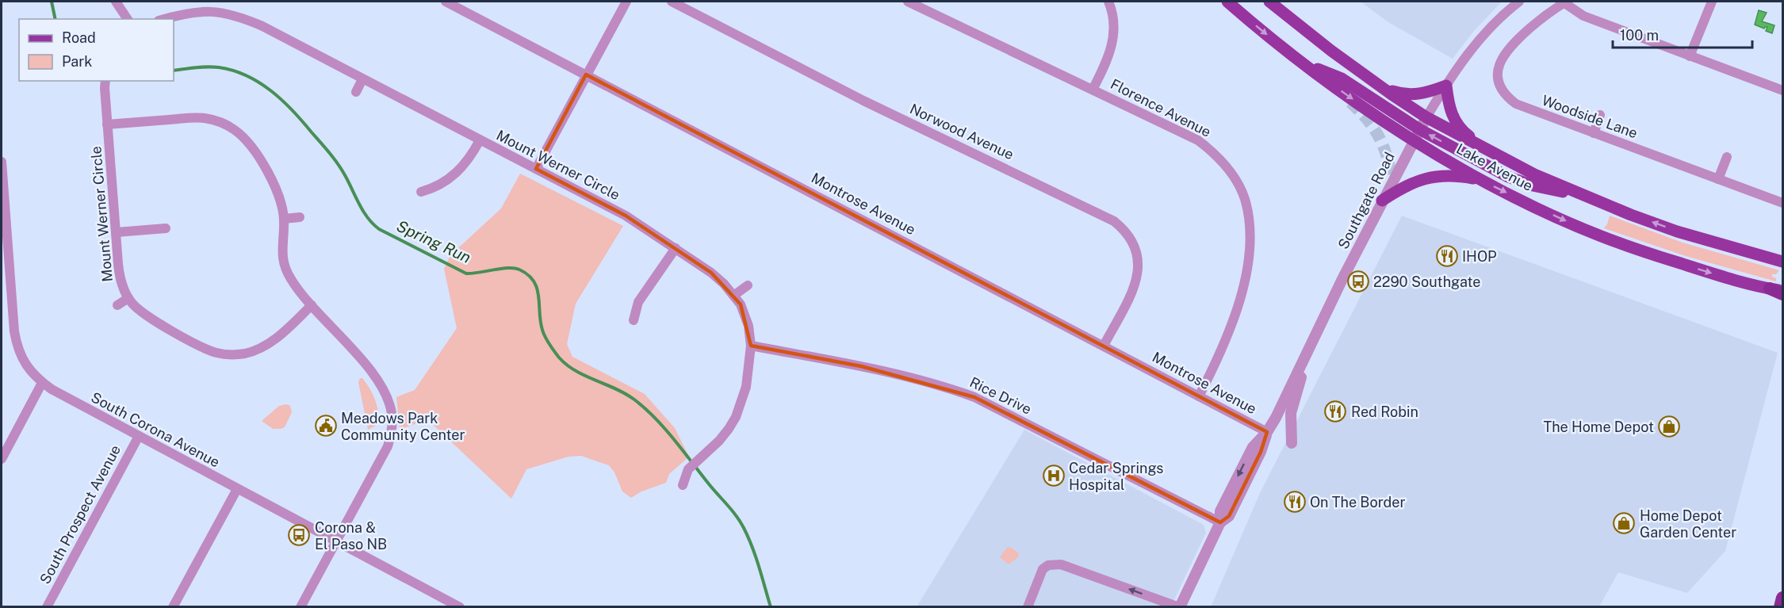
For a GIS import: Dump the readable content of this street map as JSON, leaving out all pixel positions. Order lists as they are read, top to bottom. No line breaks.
{"streets":{"main road":["Lake Avenue"],"street":["Florence Avenue","Woodside Lane","Norwood Avenue","Mount Werner Circle","Southgate Road","Montrose Avenue","Rice Drive","South Corona Avenue","South Prospect Avenue"]},"crossings":[["Florence Avenue","Montrose Avenue"],["Norwood Avenue","Montrose Avenue"],["Mount Werner Circle","Rice Drive"],["Lake Avenue","Southgate Road"],["Southgate Road","Montrose Avenue"],["Southgate Road","Rice Drive"],["South Corona Avenue","South Prospect Avenue"]],"water":["Spring Run"],"places":{"restaurant":["IHOP","Red Robin","On The Border"],"bus stop":["2290 Southgate","Corona & El Paso NB"],"public building":["Meadows Park Community Center"],"shop":["The Home Depot","Home Depot Garden Center"],"hospital":["Cedar Springs Hospital"]},"legend":["Road","Park"],"scale_bar":"100 m"}
